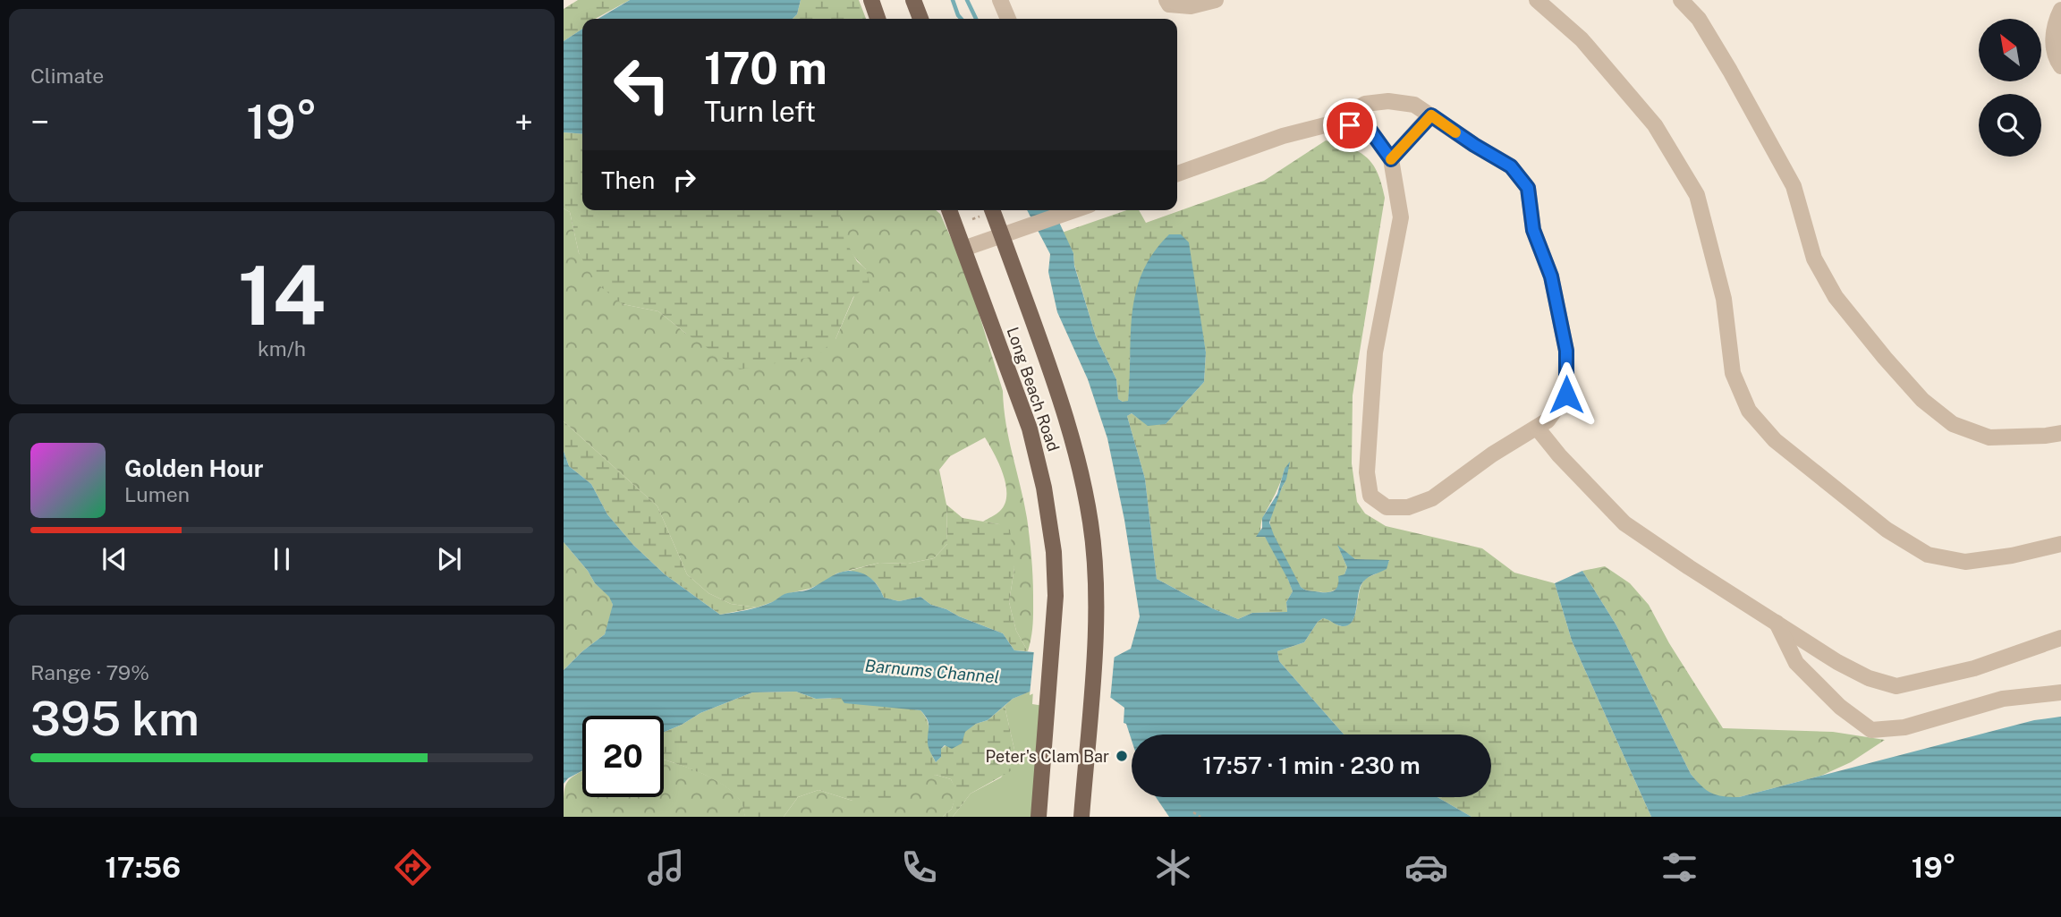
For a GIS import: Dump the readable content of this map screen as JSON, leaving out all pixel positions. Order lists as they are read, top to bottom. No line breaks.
{"streets":{"main road":["Long Beach Road"]},"water":["Barnums Channel"],"places":["Peter's Clam Bar"],"north":"top left","page":{"tile":["Climate",["14","km/h"],["Range · 79%","395 km"]],"turn":["170 m","Turn left"],"heat":["−","19°","+"],"then":"Then","song":["Golden Hour","Lumen"],"limit":"20","trip":"17:57 · 1 min · 230 m","tabs":["17:56","19°"]}}
